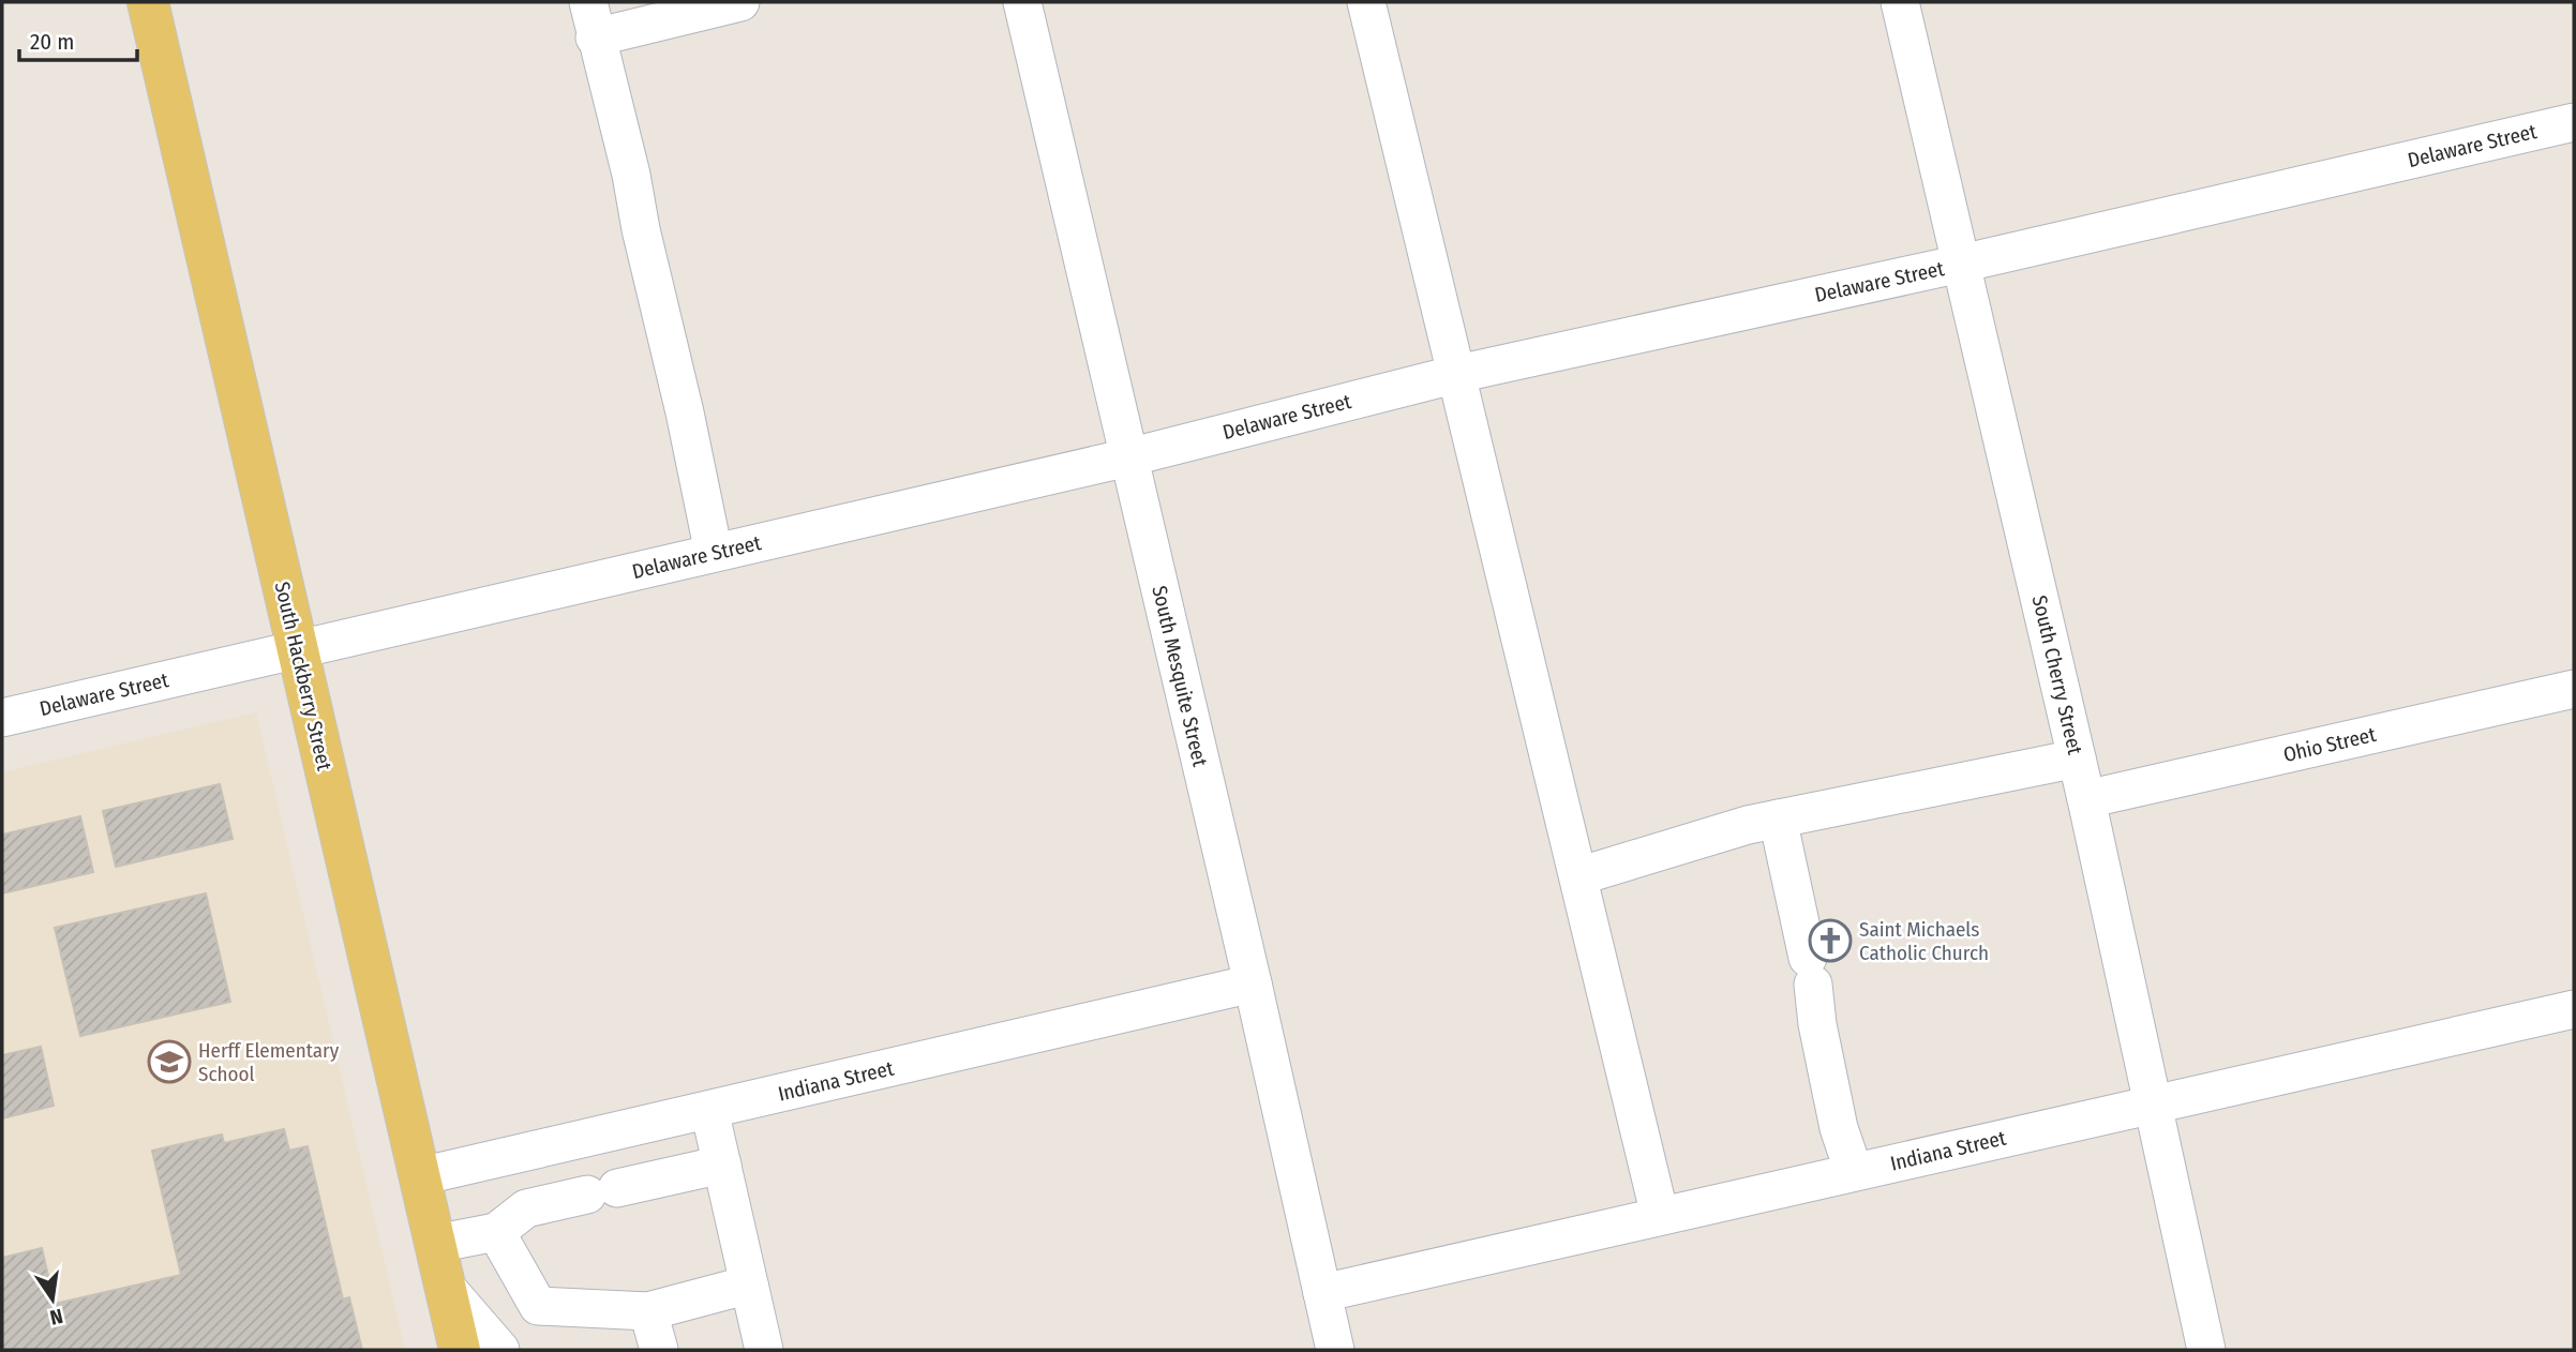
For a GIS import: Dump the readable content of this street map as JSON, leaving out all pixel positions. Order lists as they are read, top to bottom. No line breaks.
{"streets":{"main road":["South Hackberry Street"],"street":["Delaware Street","South Cherry Street","South Mesquite Street","Ohio Street","Indiana Street"]},"crossings":[["Delaware Street","South Cherry Street"],["Delaware Street","South Hackberry Street"],["Delaware Street","South Mesquite Street"],["South Cherry Street","Ohio Street"],["South Cherry Street","Indiana Street"],["South Hackberry Street","Indiana Street"],["South Mesquite Street","Indiana Street"]],"places":{"church":["Saint Michaels Catholic Church"],"school or university":["Herff Elementary School"]},"scale_bar":"20 m","north":"bottom"}
